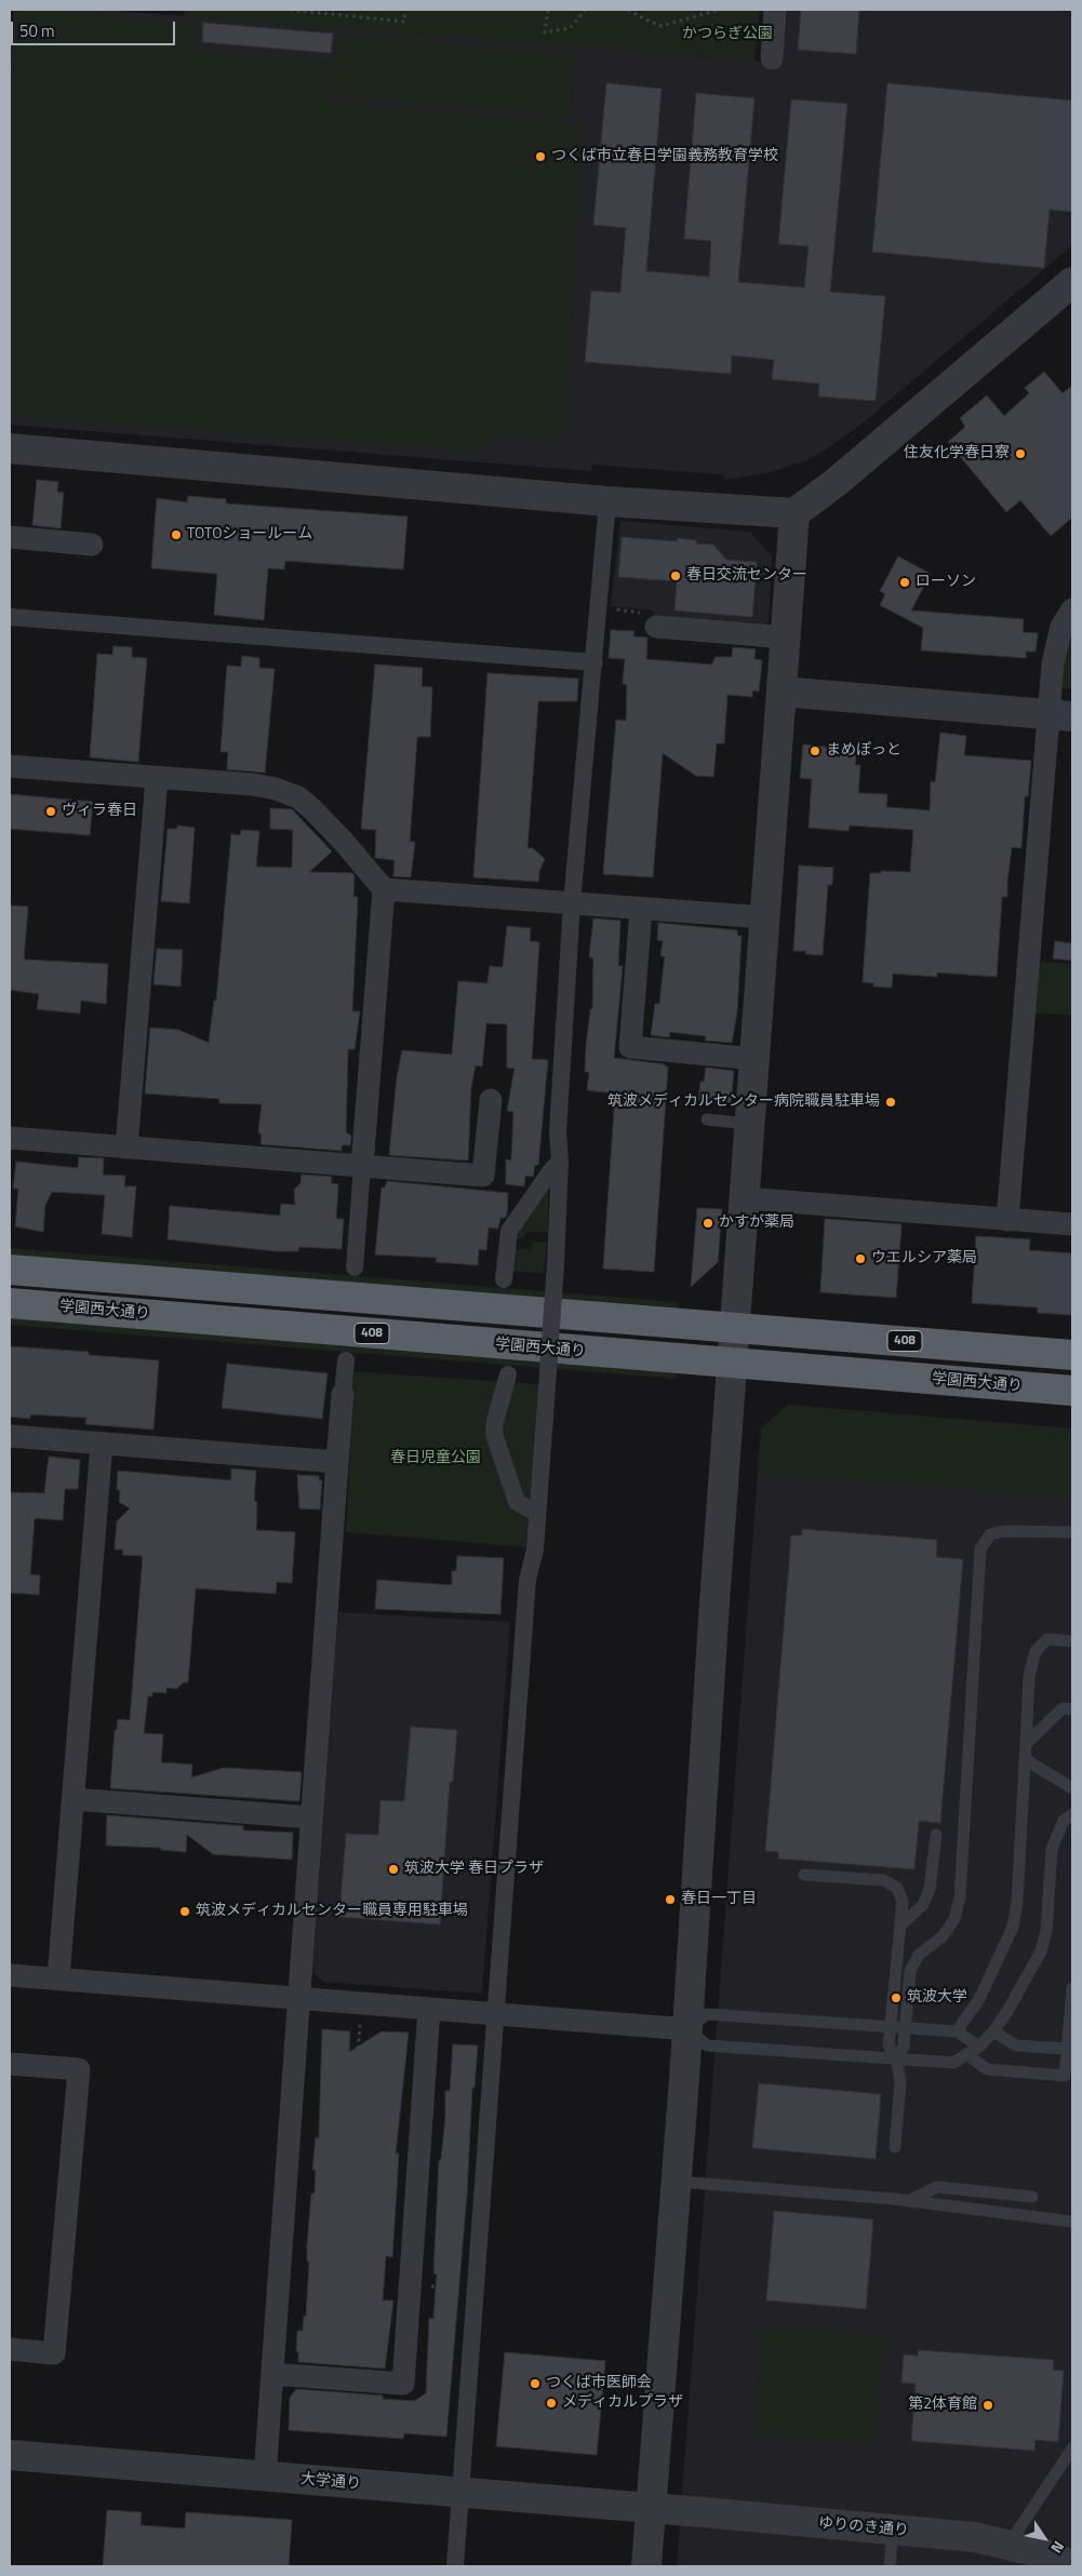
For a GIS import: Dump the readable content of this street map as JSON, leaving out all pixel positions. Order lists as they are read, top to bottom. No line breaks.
{"streets":{"highway":["学園西大通り","408"],"street":["大学通り","ゆりのき通り"]},"crossings":[["大学通り","ゆりのき通り"]],"parks":["かつらぎ公園","春日児童公園"],"places":["つくば市立春日学園義務教育学校","住友化学春日寮","TOTOショールーム","春日交流センター","ローソン","まめぽっと","ヴィラ春日","筑波メディカルセンター病院職員駐車場","かすが薬局","ウエルシア薬局","筑波大学 春日プラザ","春日一丁目","筑波メディカルセンター職員専用駐車場","筑波大学","つくば市医師会","メディカルプラザ","第2体育館"],"scale_bar":"50 m","north":"bottom right"}
